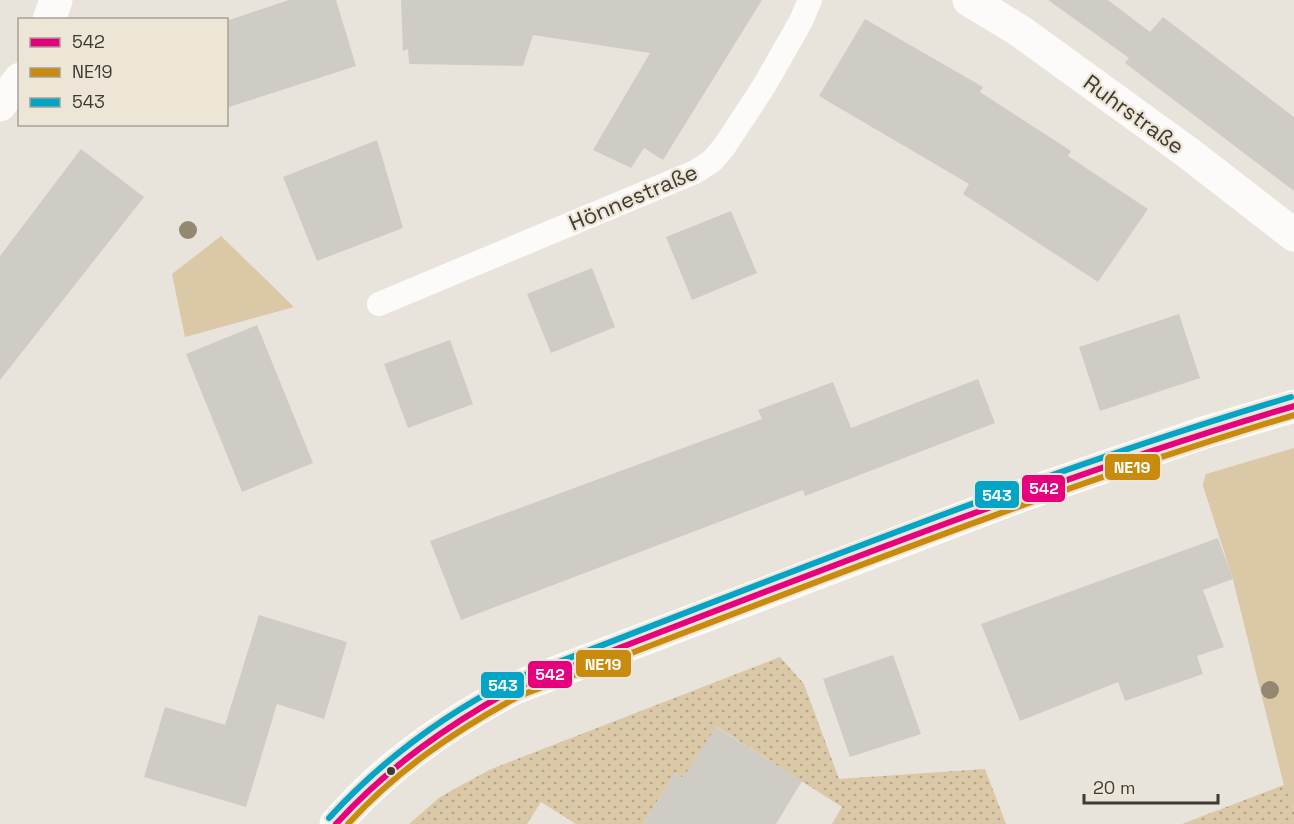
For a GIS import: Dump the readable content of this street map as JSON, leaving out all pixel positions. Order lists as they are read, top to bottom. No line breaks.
{"streets":{"street":["Ruhrstraße"],"lane":["Hönnestraße"]},"lines":["transit line 543","transit line 542","transit line NE19"],"legend":["542","NE19","543"],"scale_bar":"20 m"}
